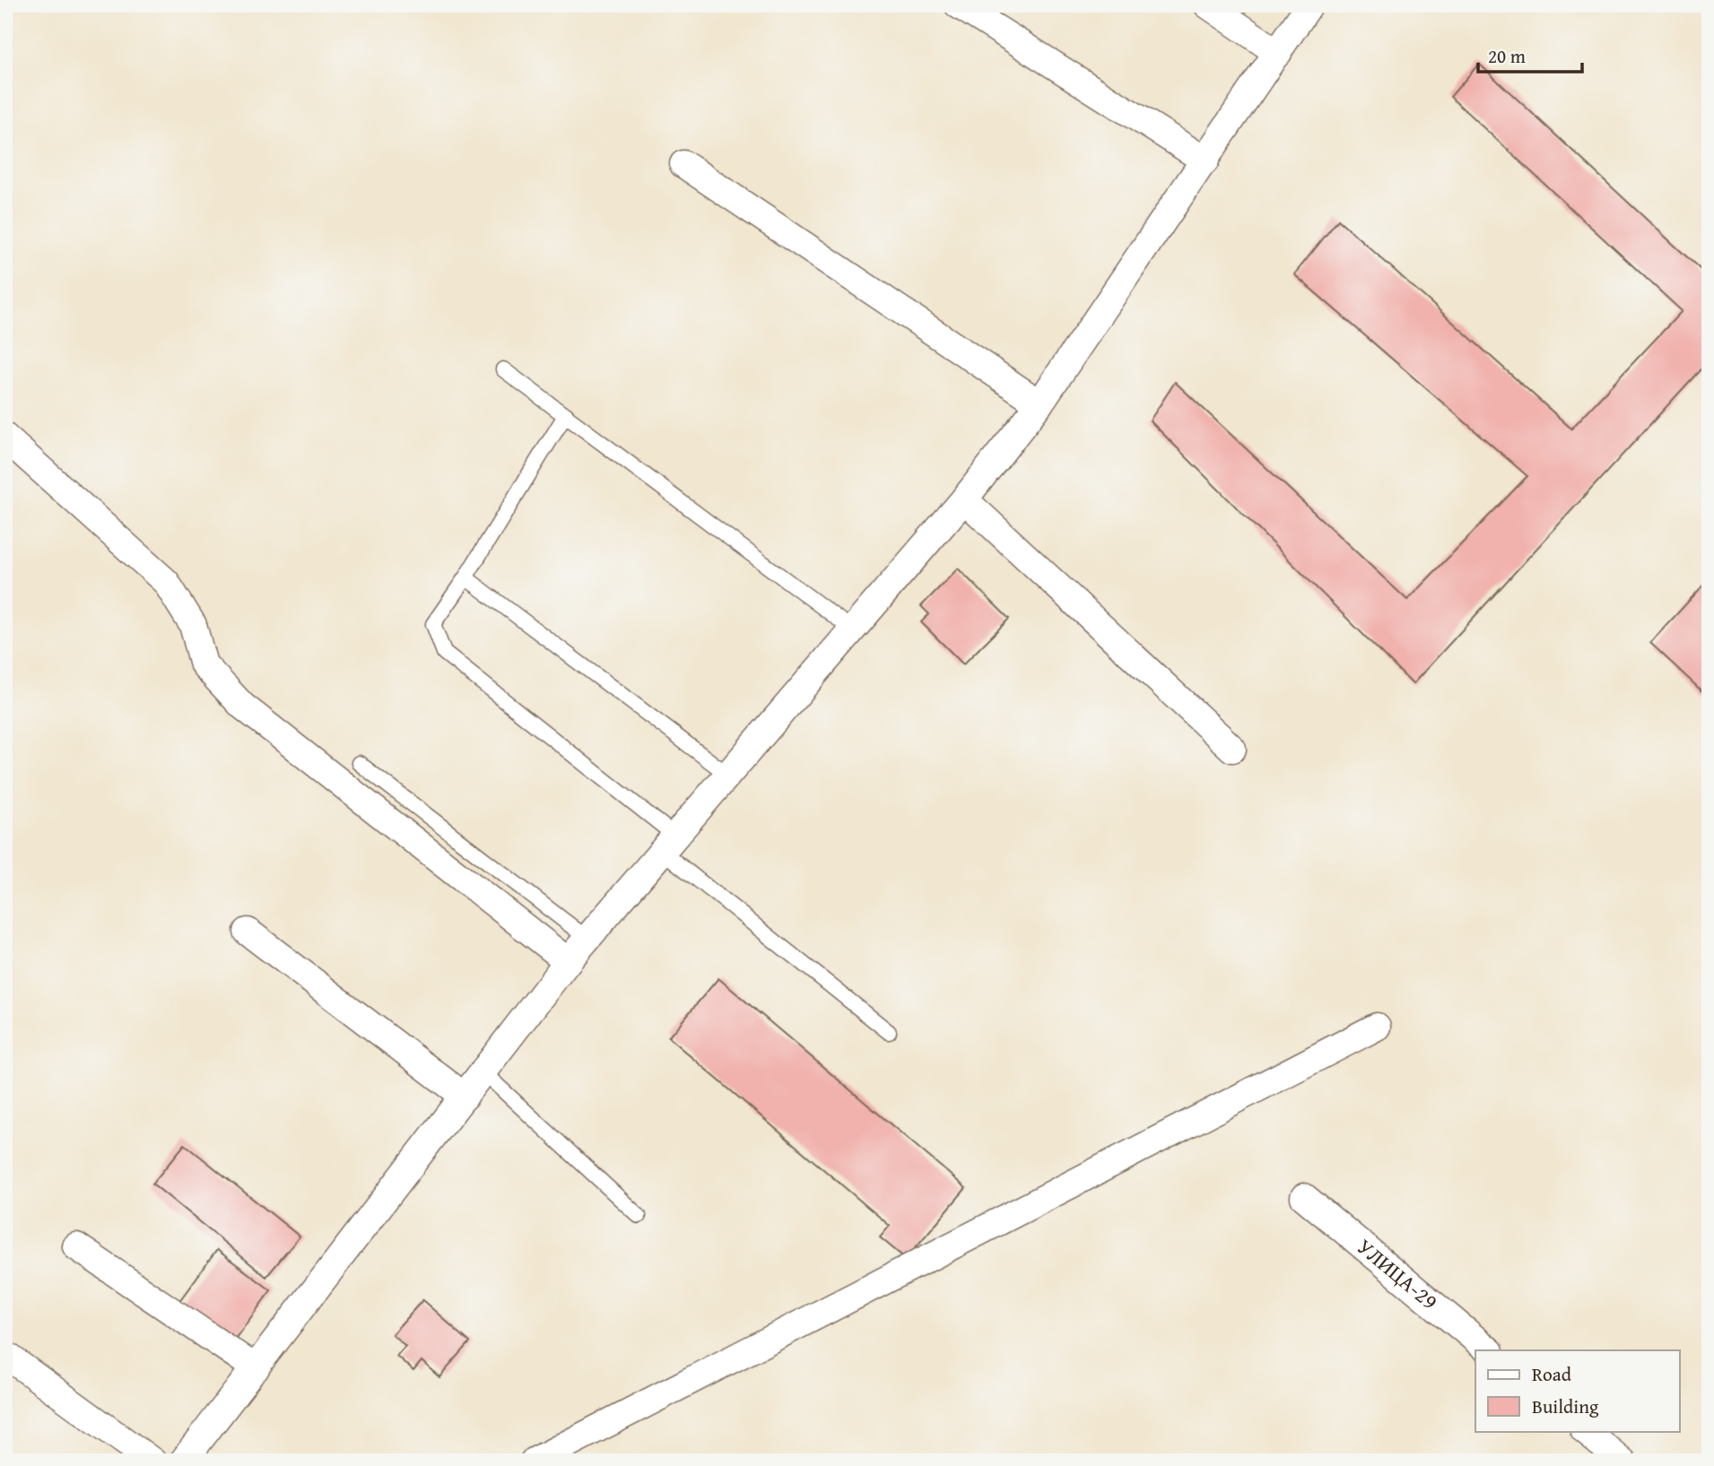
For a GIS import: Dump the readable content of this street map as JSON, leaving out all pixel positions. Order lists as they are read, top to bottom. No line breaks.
{"streets":{"street":["УЛИЦА-29"]},"legend":["Road","Building"],"scale_bar":"20 m"}
